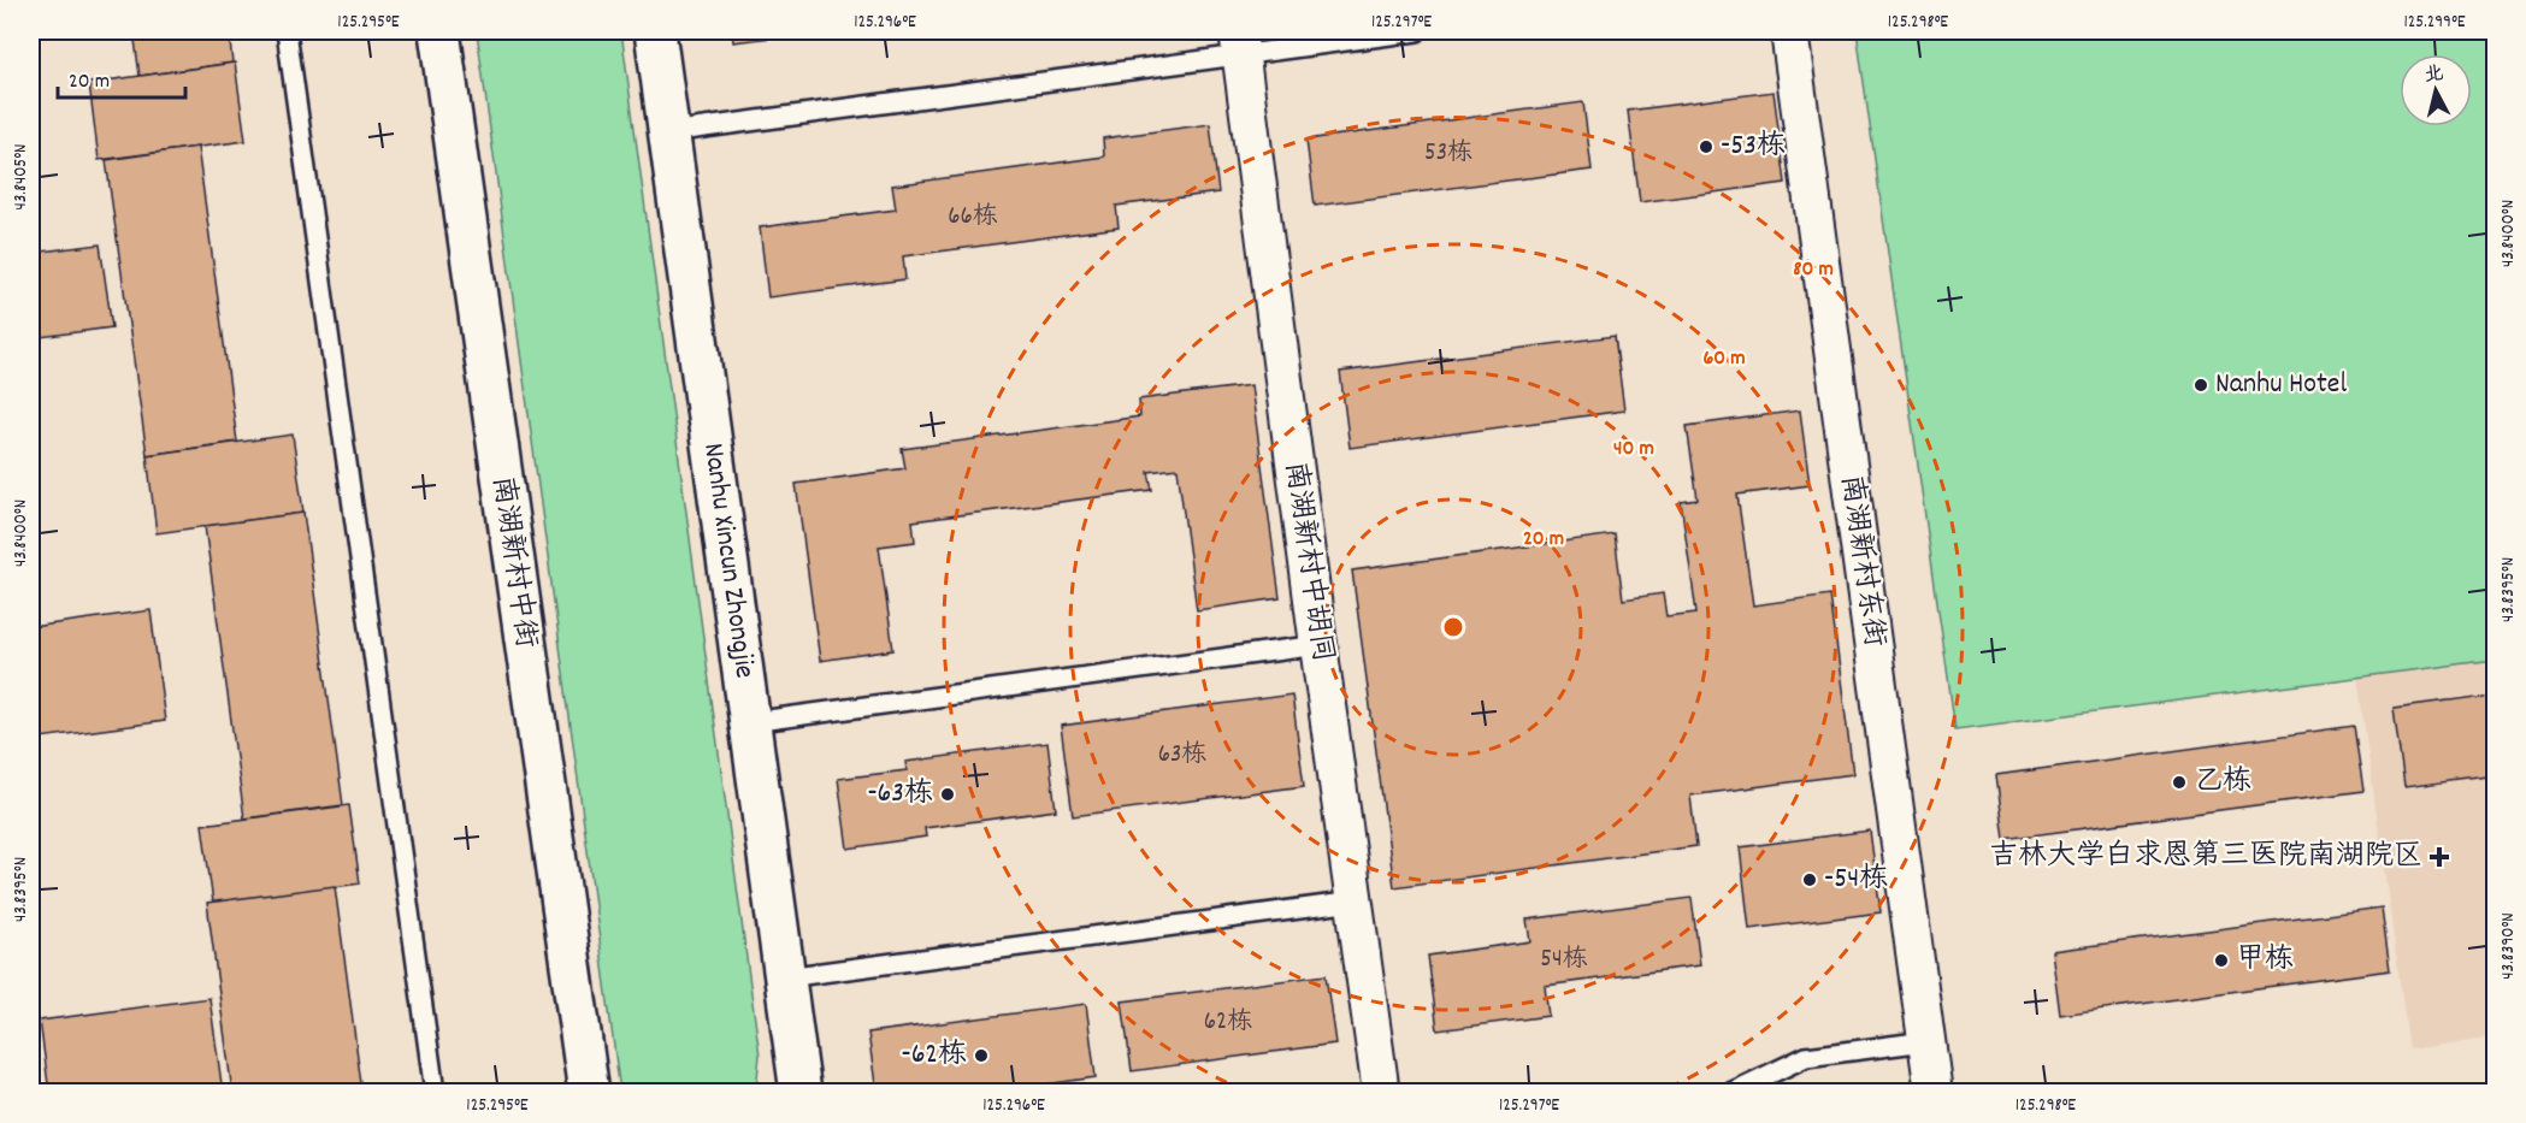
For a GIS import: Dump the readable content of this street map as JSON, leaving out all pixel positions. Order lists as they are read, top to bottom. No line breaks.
{"streets":{"street":["Nanhu Xincun Zhongjie","南湖新村东街","南湖新村中街","南湖新村中胡同"]},"places":{"other":["-53栋","Nanhu Hotel","乙栋","-63栋","-54栋","甲栋","-62栋"],"health":["吉林大学白求恩第三医院南湖院区"]},"house_numbers":["53栋","66栋","63栋","54栋","62栋"],"scale_bar":"20 m","north":"top","coordinates":["125.295°E","125.296°E","125.297°E","125.298°E","125.299°E","43.8405°N","43.8400°N","43.8395°N","43.8390°N"],"rings":["80 m","60 m","40 m","20 m"]}
